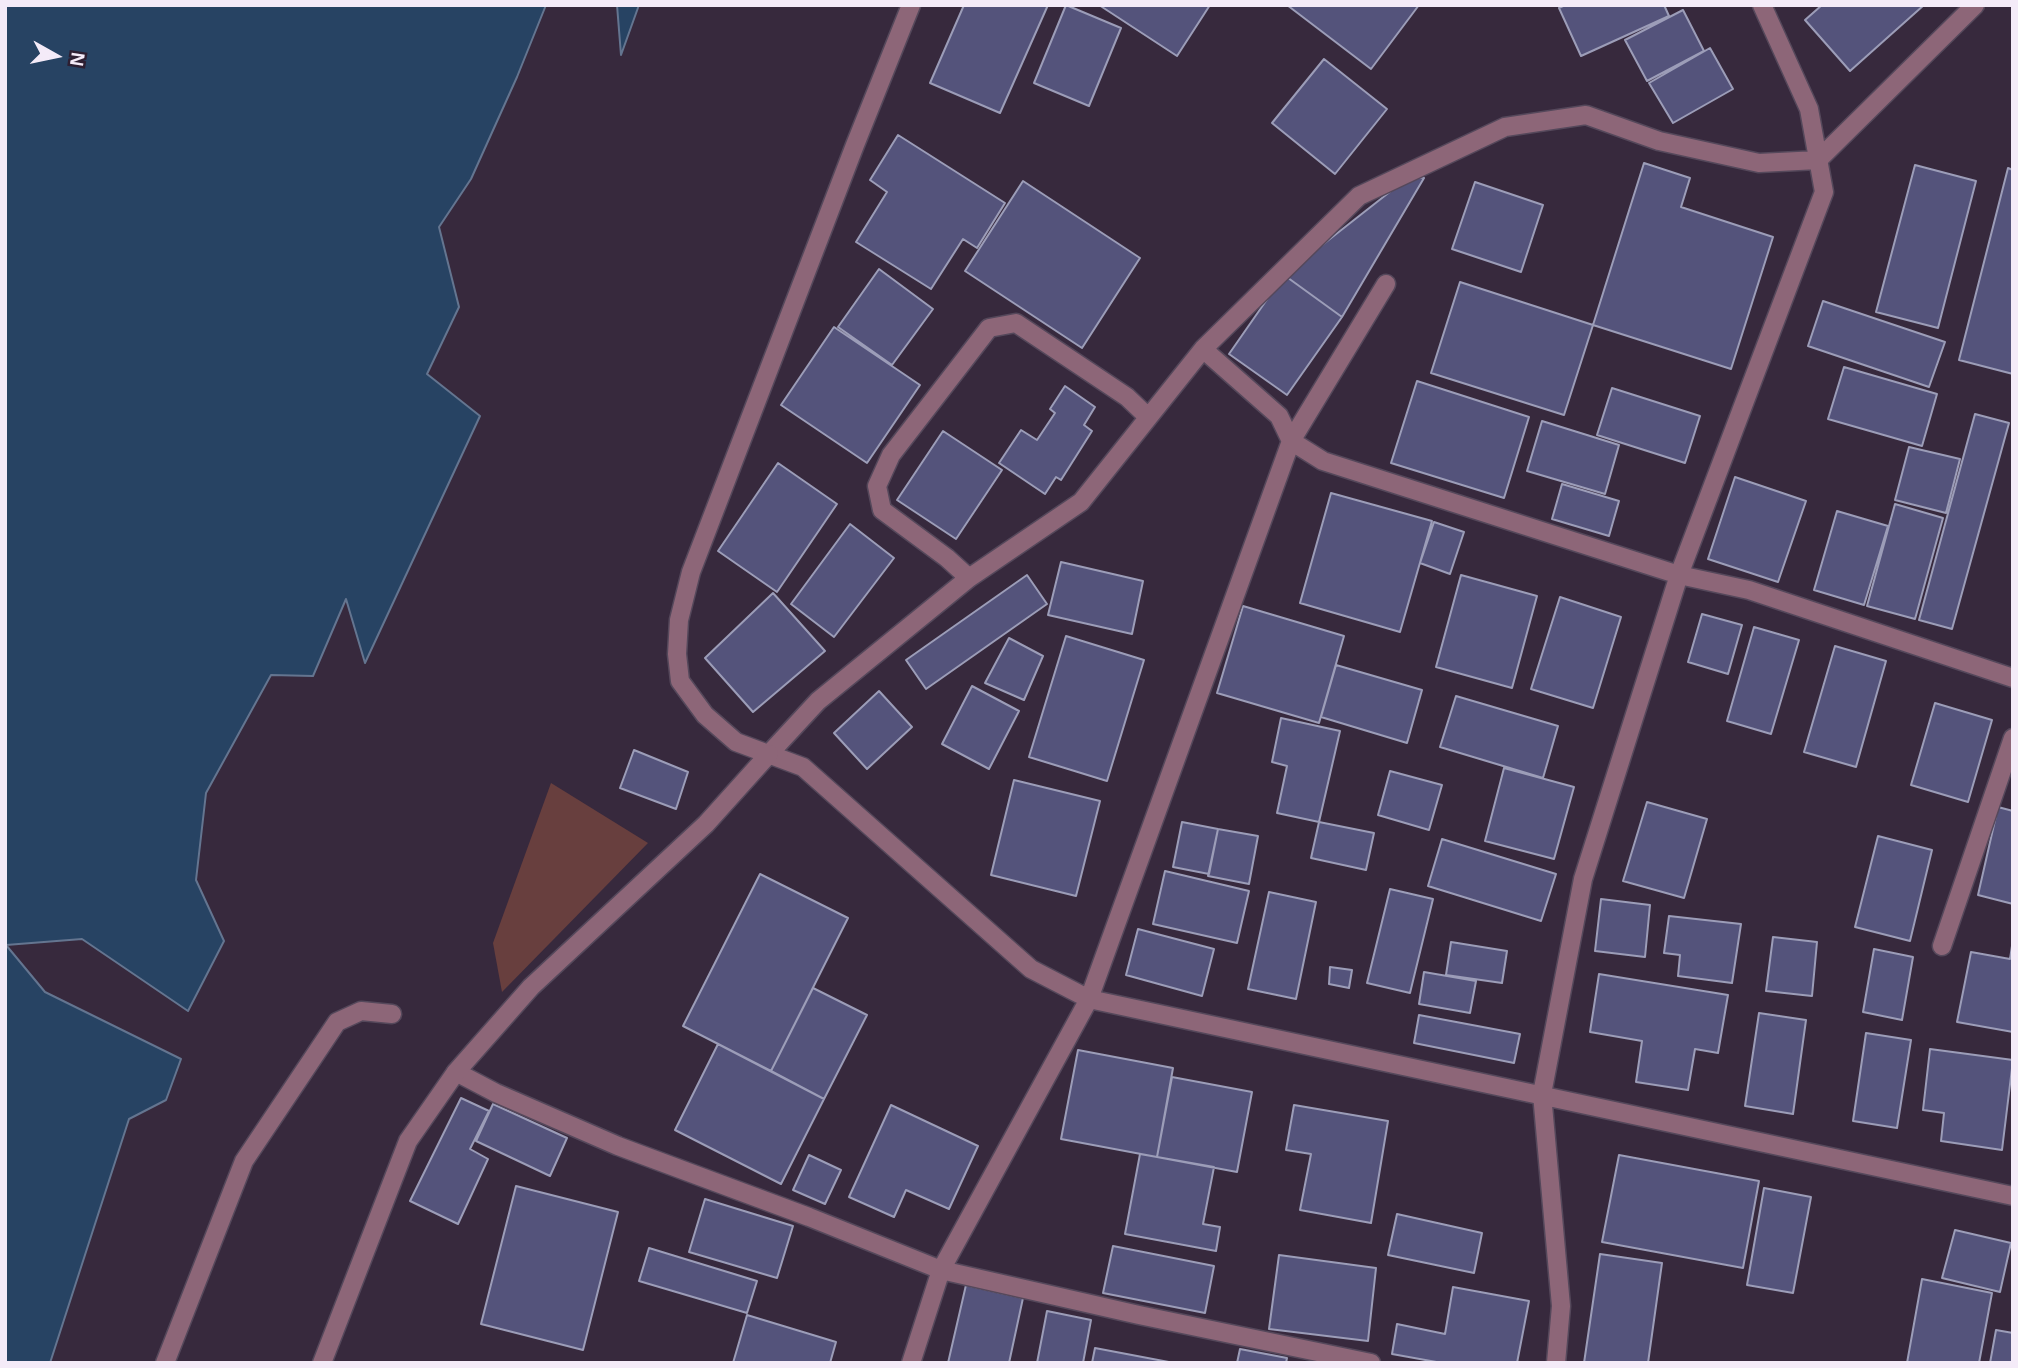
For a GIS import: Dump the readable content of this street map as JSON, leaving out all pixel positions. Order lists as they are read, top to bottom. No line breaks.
{"north":"right"}
